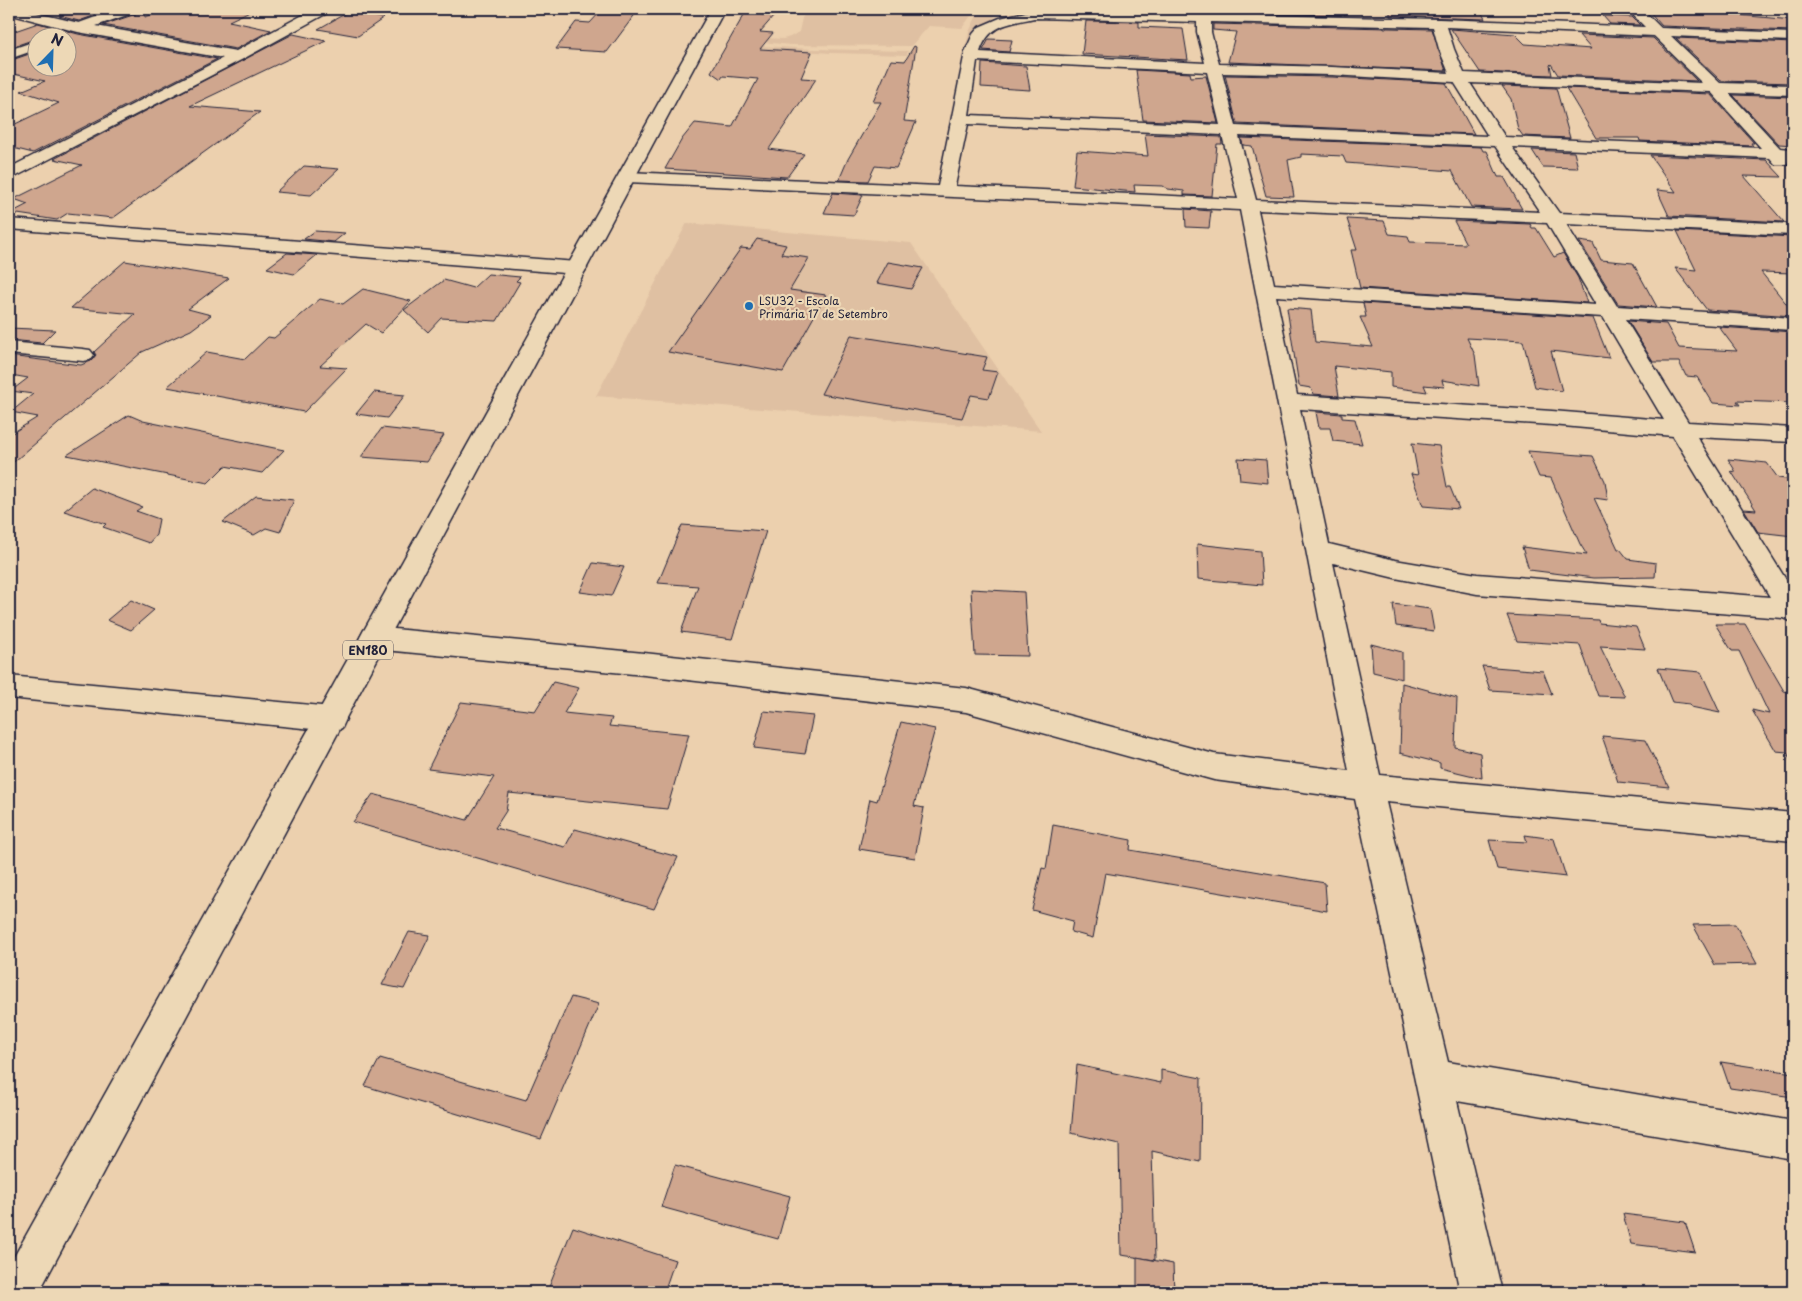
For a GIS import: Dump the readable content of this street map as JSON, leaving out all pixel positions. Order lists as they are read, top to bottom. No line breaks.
{"streets":{"street":["EN180"]},"places":["LSU32 - Escola Primária 17 de Setembro"],"north":"top right"}
